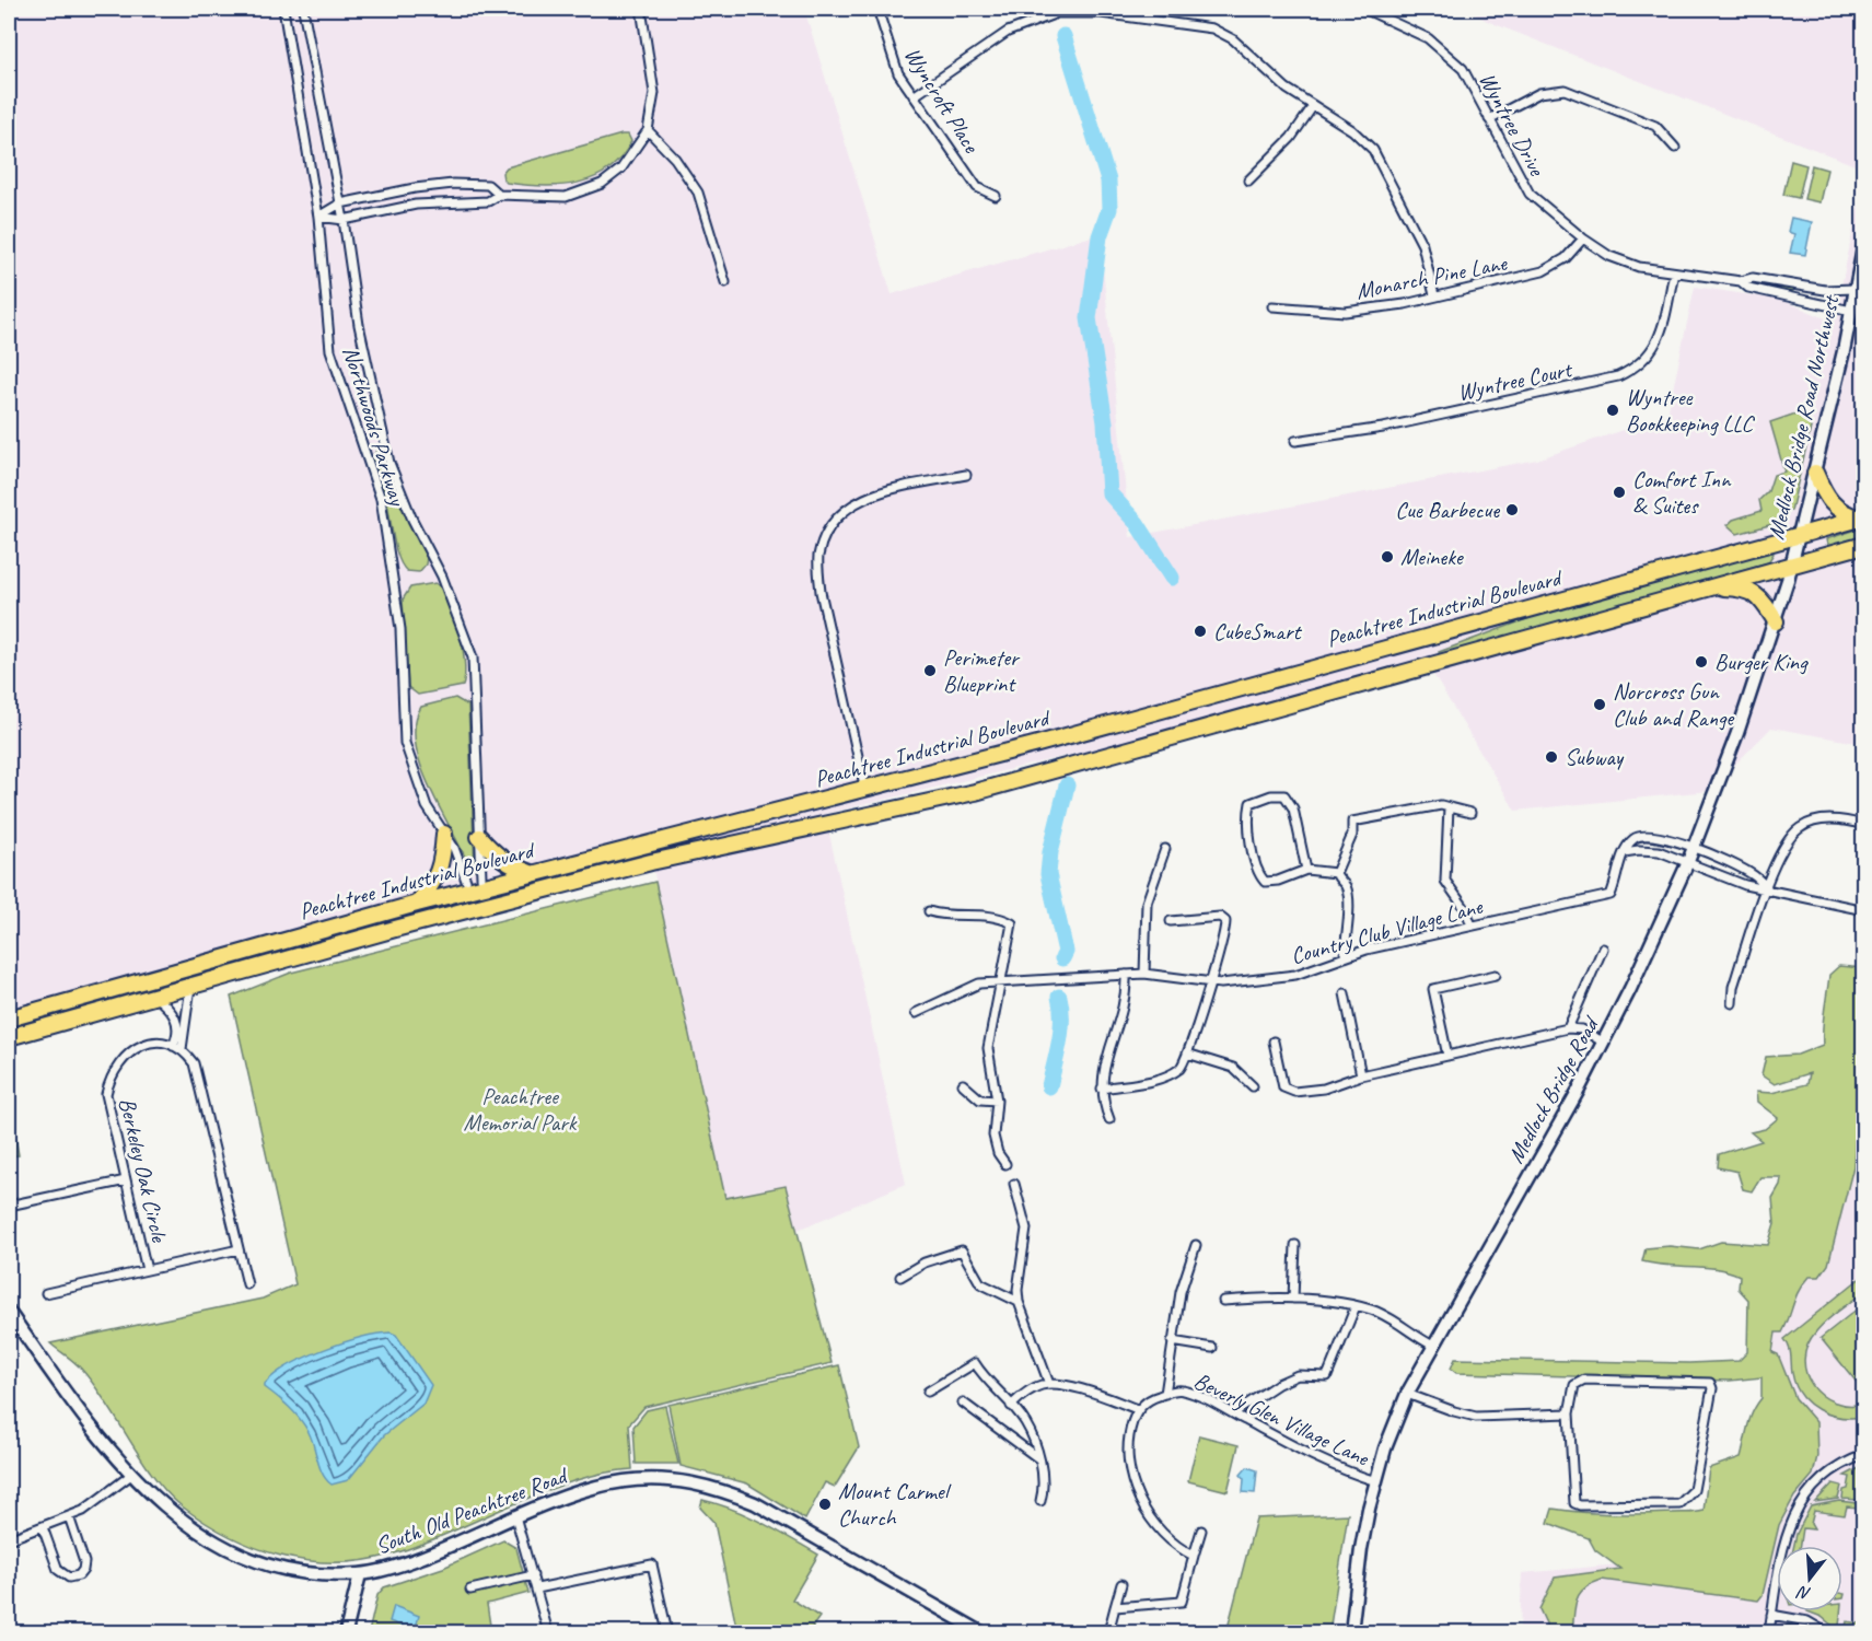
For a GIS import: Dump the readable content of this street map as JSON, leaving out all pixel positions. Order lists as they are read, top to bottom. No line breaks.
{"streets":{"highway":["Peachtree Industrial Boulevard"],"street":["Wyncroft Place","Wyntree Drive","Monarch Pine Lane","Wyntree Court","Medlock Bridge Road Northwest","Northwoods Parkway","Country Club Village Lane","Medlock Bridge Road","Berkeley Oak Circle","Beverly Glen Village Lane","South Old Peachtree Road"]},"crossings":[["Wyntree Drive","Monarch Pine Lane"],["Wyntree Drive","Wyntree Court"],["Wyntree Drive","Medlock Bridge Road Northwest"],["Medlock Bridge Road Northwest","Peachtree Industrial Boulevard"],["Medlock Bridge Road Northwest","Medlock Bridge Road"],["Peachtree Industrial Boulevard","Medlock Bridge Road"],["Medlock Bridge Road","Beverly Glen Village Lane"]],"parks":["Peachtree Memorial Park"],"places":["Wyntree Bookkeeping LLC","Comfort Inn & Suites","Cue Barbecue","Meineke","CubeSmart","Burger King","Perimeter Blueprint","Norcross Gun Club and Range","Subway","Mount Carmel Church"],"north":"bottom"}
